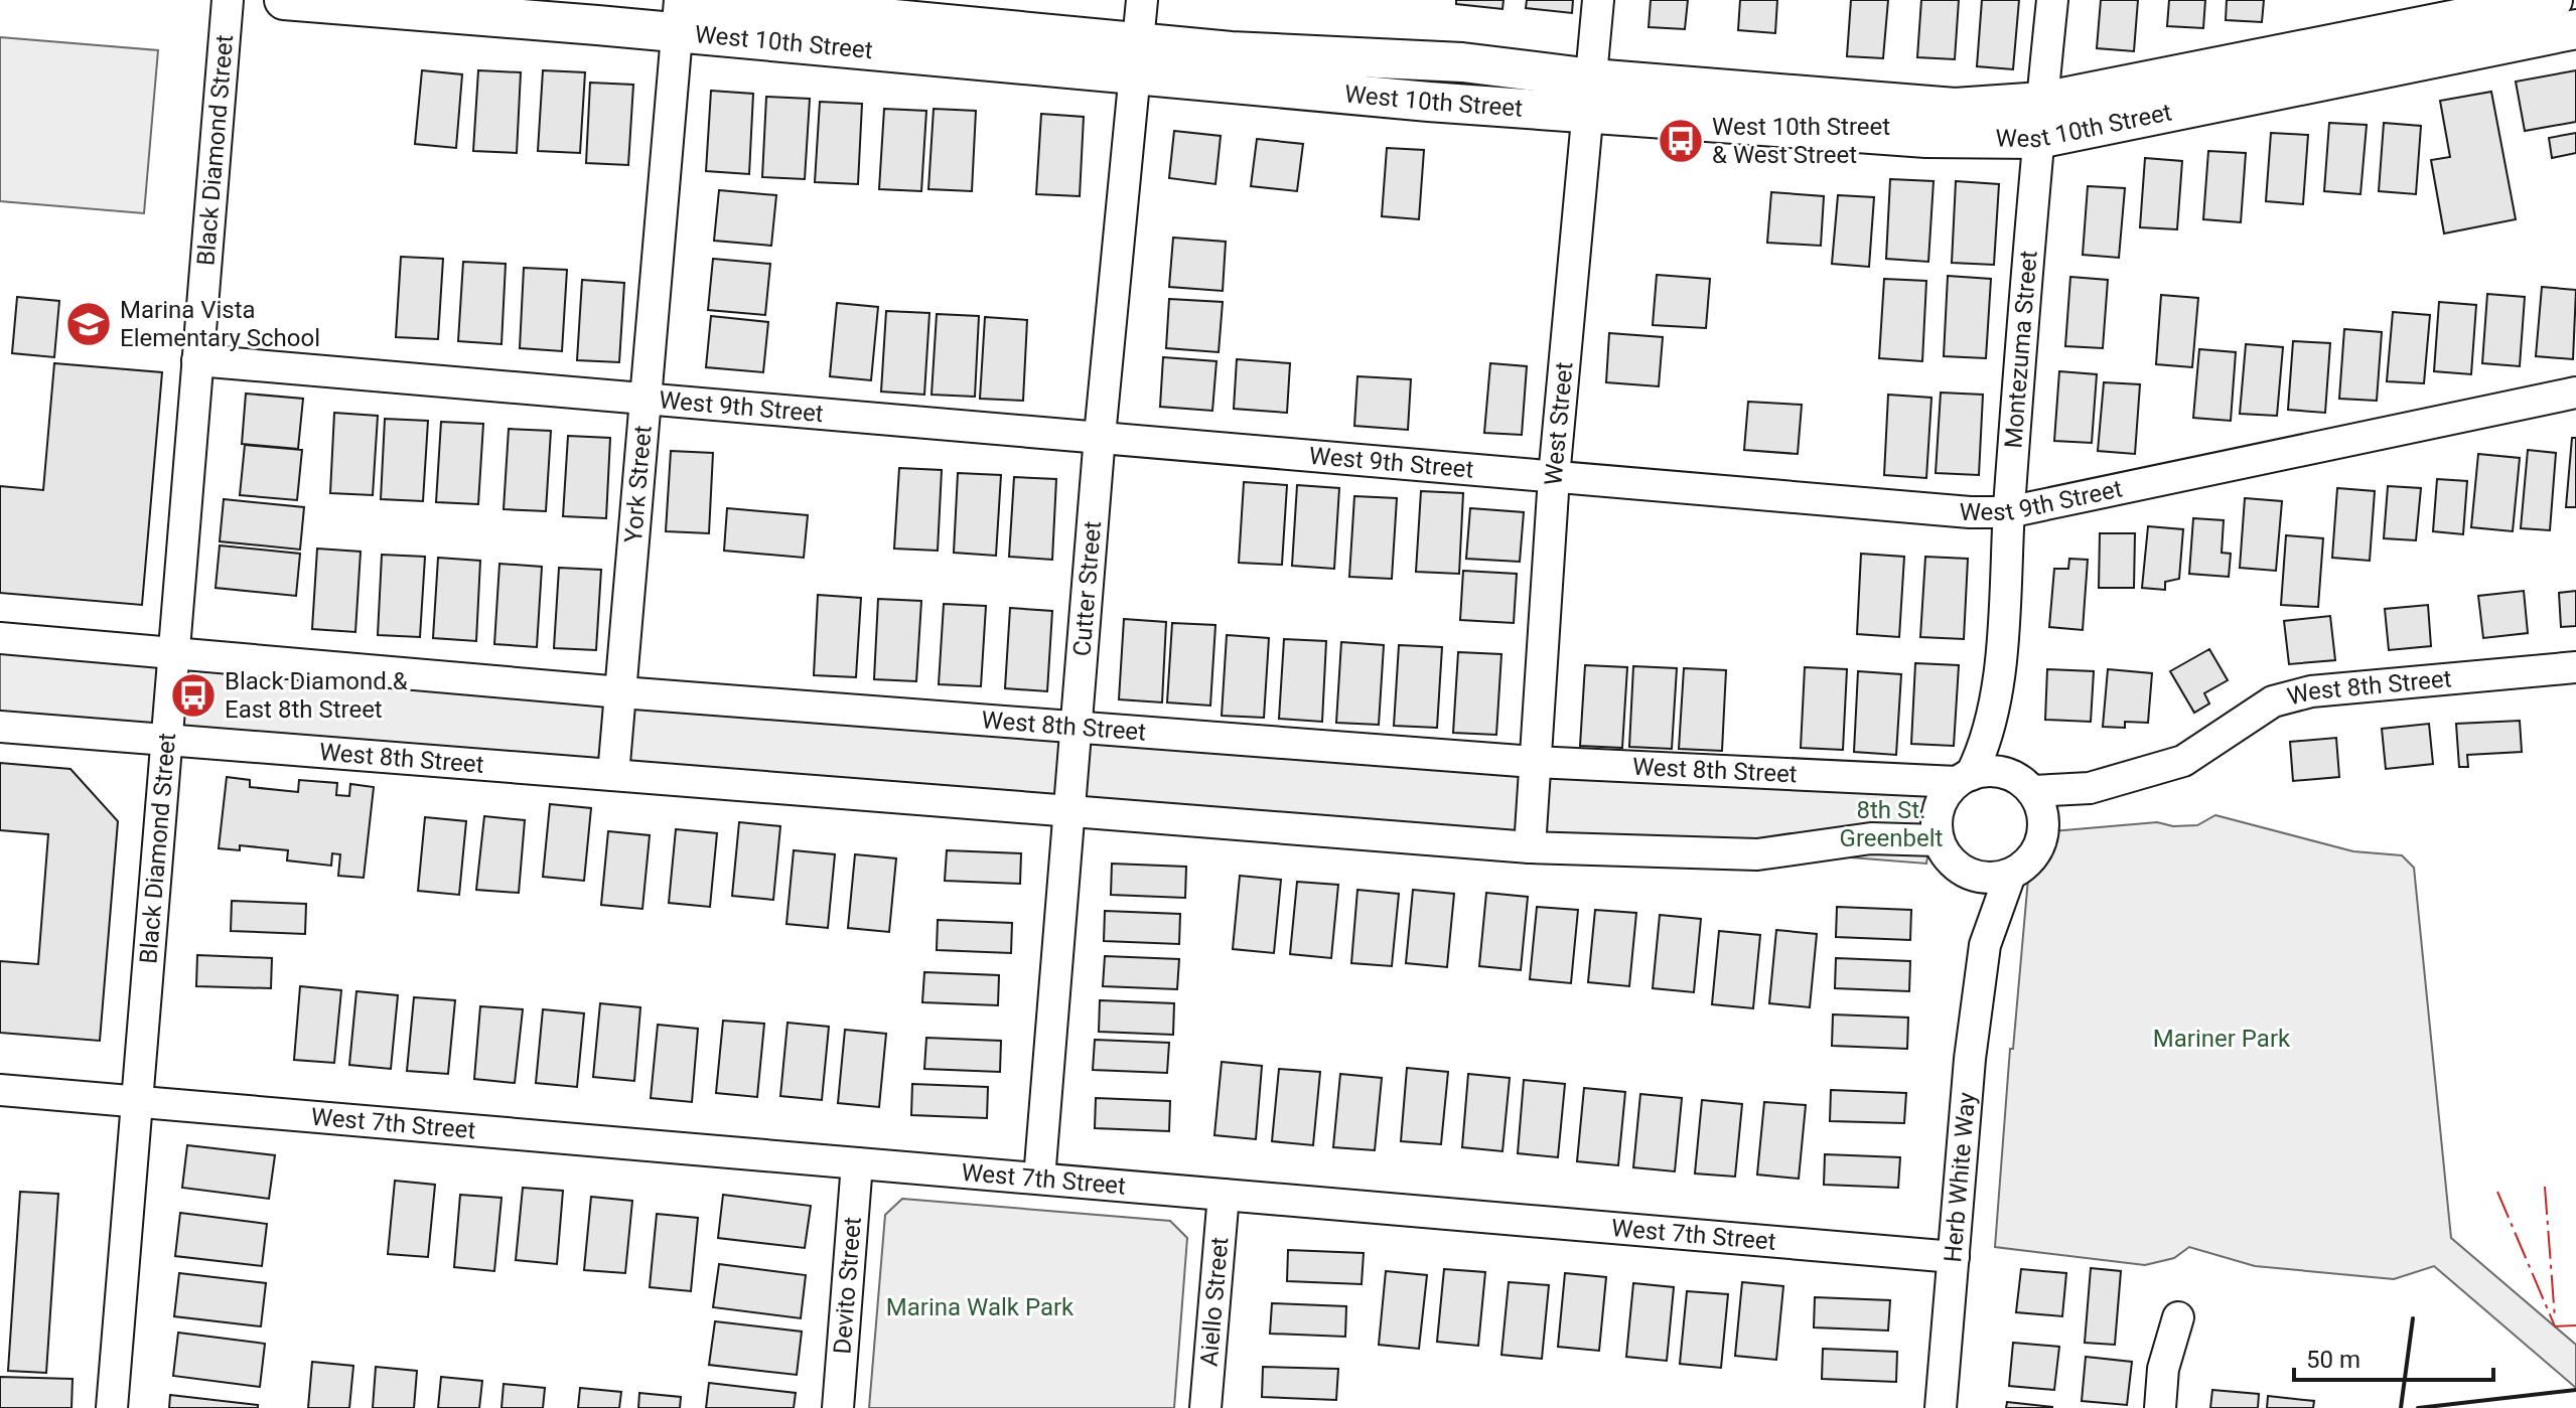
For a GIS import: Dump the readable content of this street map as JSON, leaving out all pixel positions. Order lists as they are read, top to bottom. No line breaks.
{"streets":{"main road":["West 10th Street"],"street":["Black Diamond Street","Montezuma Street","West 9th Street","West Street","York Street","Cutter Street","West 8th Street","West 7th Street","Herb White Way","Devito Street","Aiello Street"]},"crossings":[["West 10th Street","Montezuma Street"],["West 10th Street","West Street"],["West 10th Street","York Street"],["West 10th Street","Cutter Street"],["Black Diamond Street","West 9th Street"],["Black Diamond Street","West 8th Street"],["Black Diamond Street","West 7th Street"],["Montezuma Street","West 9th Street"],["Montezuma Street","West 8th Street"],["Montezuma Street","Herb White Way"],["West 9th Street","West Street"],["West 9th Street","York Street"],["West 9th Street","Cutter Street"],["West Street","West 8th Street"],["York Street","West 8th Street"],["Cutter Street","West 8th Street"],["Cutter Street","West 7th Street"],["West 8th Street","Herb White Way"],["West 7th Street","Herb White Way"],["West 7th Street","Devito Street"],["West 7th Street","Aiello Street"]],"parks":["8th St. Greenbelt","Mariner Park","Marina Walk Park"],"places":{"bus stop":["West 10th Street & West Street","Black Diamond & East 8th Street"],"school or university":["Marina Vista Elementary School"]},"scale_bar":"50 m"}
